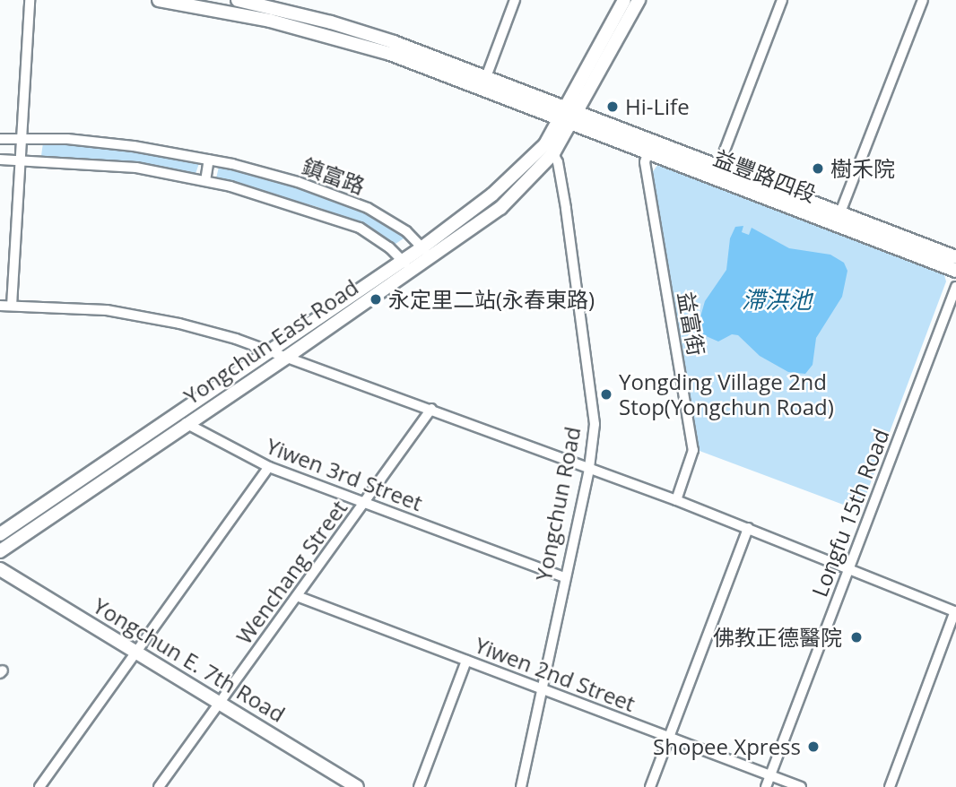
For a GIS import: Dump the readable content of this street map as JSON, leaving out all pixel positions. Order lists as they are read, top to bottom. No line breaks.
{"streets":{"street":["鎮富路","益豐路四段","益富街","Yongchun East Road","Yiwen 3rd Street","Yongchun Road","Longfu 15th Road","Wenchang Street","Yongchun E. 7th Road","Yiwen 2nd Street"]},"crossings":[["鎮富路","Yongchun East Road"],["益豐路四段","益富街"],["Yongchun East Road","Yiwen 3rd Street"],["Yongchun East Road","Yongchun Road"],["Yiwen 3rd Street","Yongchun Road"],["Yiwen 3rd Street","Wenchang Street"],["Yongchun Road","Yiwen 2nd Street"],["Longfu 15th Road","Yiwen 2nd Street"],["Wenchang Street","Yongchun E. 7th Road"],["Wenchang Street","Yiwen 2nd Street"]],"water":["滯洪池"],"places":["Hi-Life","樹禾院","永定里二站(永春東路)","Yongding Village 2nd Stop(Yongchun Road)","佛教正德醫院","Shopee Xpress"]}
